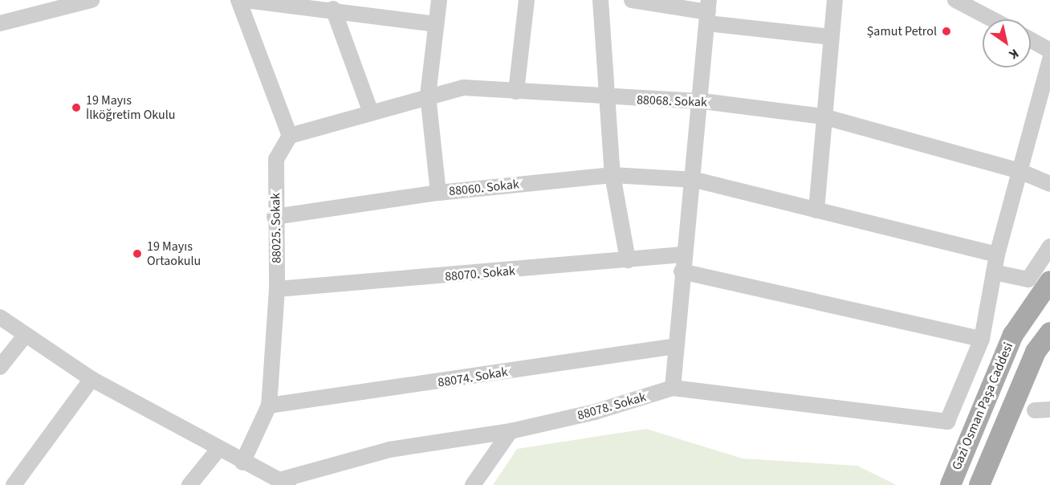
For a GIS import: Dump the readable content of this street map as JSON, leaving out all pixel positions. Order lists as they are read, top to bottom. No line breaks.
{"streets":{"main road":["Gazi Osman Paşa Caddesi"],"street":["88068. Sokak","88060. Sokak","88025. Sokak","88070. Sokak","88074. Sokak","88078. Sokak"]},"crossings":[["88068. Sokak","88025. Sokak"],["88060. Sokak","88025. Sokak"],["88025. Sokak","88070. Sokak"],["88025. Sokak","88074. Sokak"]],"places":["Şamut Petrol","19 Mayıs İlköğretim Okulu","19 Mayıs Ortaokulu"],"north":"bottom right"}
